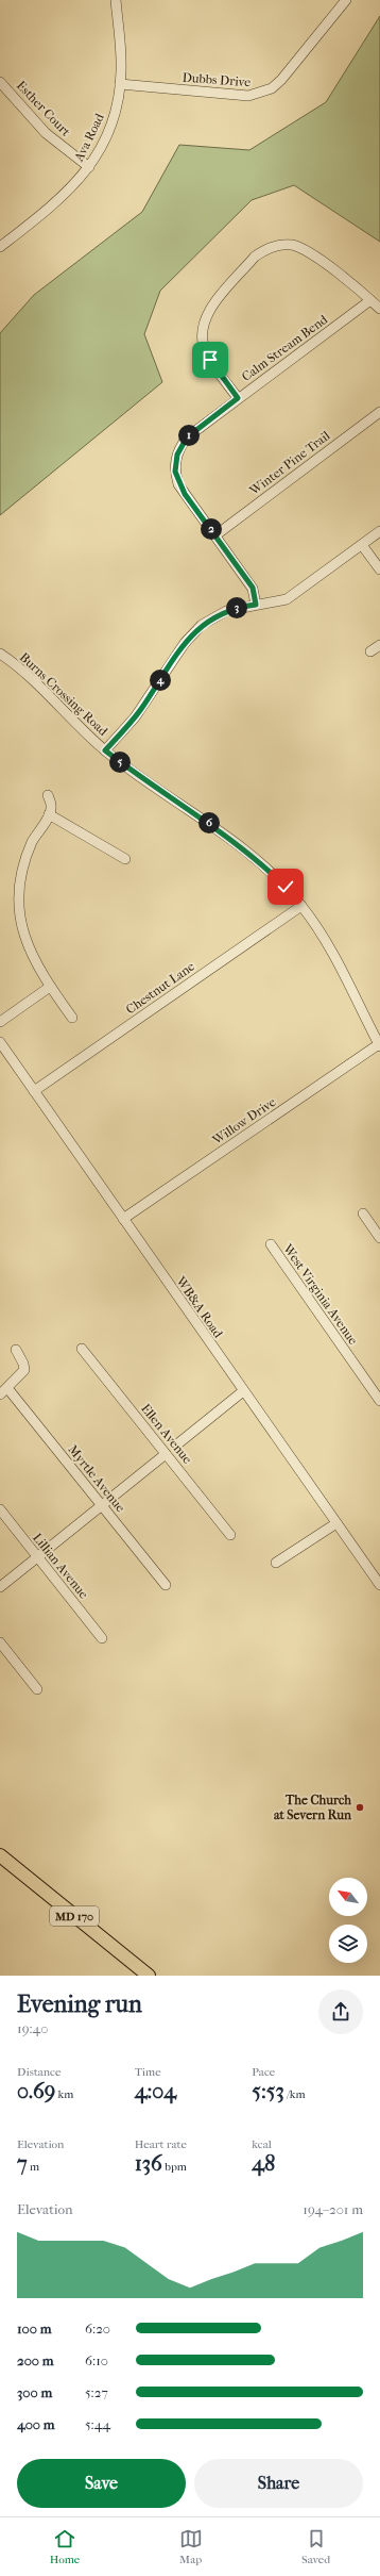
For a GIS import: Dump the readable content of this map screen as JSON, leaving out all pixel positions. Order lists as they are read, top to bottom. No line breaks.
{"streets":{"main road":["MD 170"],"street":["Dubbs Drive","Esther Court","Ava Road","Calm Stream Bend","Winter Pine Trail","Burns Crossing Road","Chestnut Lane","Willow Drive","West Virginia Avenue","WB&A Road","Ellen Avenue","Myrtle Avenue","Lillian Avenue"]},"crossings":[["Dubbs Drive","Ava Road"],["Esther Court","Ava Road"],["Calm Stream Bend","Winter Pine Trail"],["Burns Crossing Road","Chestnut Lane"],["Burns Crossing Road","Willow Drive"],["Chestnut Lane","WB&A Road"],["Willow Drive","WB&A Road"]],"places":["The Church at Severn Run"],"north":"top left","page":{"pins":["1","2","3","4","5","6"],"heading":["Evening run","19:40"],"stats":[["Distance","0.69 km"],["Time","4:04"],["Pace","5:53 /km"],["Elevation","7 m"],["Heart rate","136 bpm"],["kcal","48"]],"chart":["Elevation","194–201 m"],"list":[{"name":"100 m","note":"6:20"},{"name":"200 m","note":"6:10"},{"name":"300 m","note":"5:27"},{"name":"400 m","note":"5:44"}],"buttons":["Save","Share"],"tabs":["Home","Map","Saved"]}}
